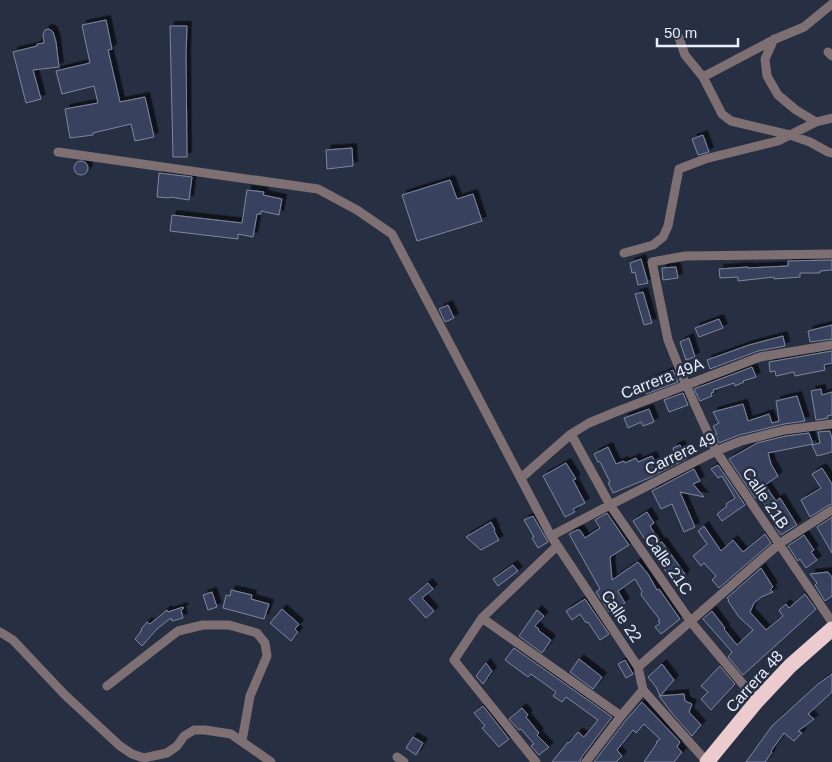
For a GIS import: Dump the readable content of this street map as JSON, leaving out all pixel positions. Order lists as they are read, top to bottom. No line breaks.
{"streets":{"highway":["Carrera 48"],"street":["Carrera 49A","Carrera 49","Calle 21B","Calle 21C","Calle 22"]},"crossings":[["Carrera 49A","Calle 21B"],["Carrera 49A","Calle 21C"],["Carrera 49A","Calle 22"],["Carrera 49","Calle 21B"],["Carrera 49","Calle 21C"],["Carrera 49","Calle 22"],["Calle 21C","Carrera 48"],["Calle 22","Carrera 48"]],"scale_bar":"50 m"}
